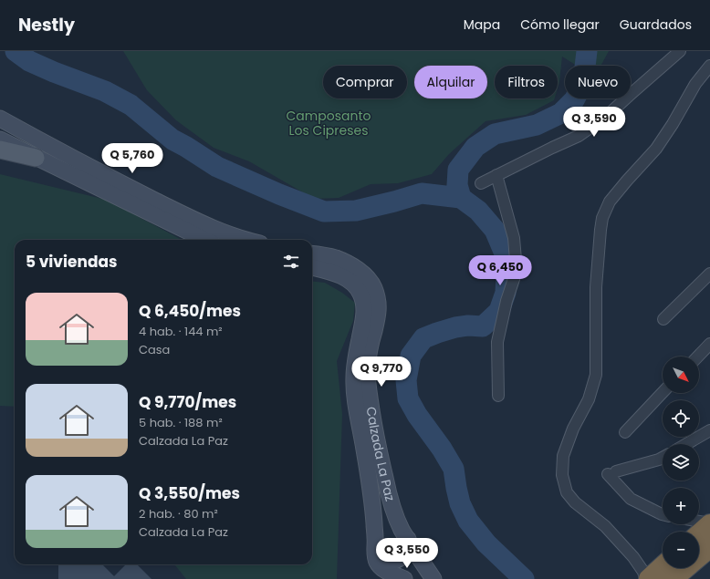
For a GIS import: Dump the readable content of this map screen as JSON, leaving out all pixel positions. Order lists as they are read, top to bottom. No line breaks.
{"streets":{"main road":["Calzada La Paz"]},"parks":["Camposanto Los Cipreses"],"north":"bottom right","page":{"header":"Nestly","nav":["Mapa","Cómo llegar","Guardados"],"chip":["Comprar","Alquilar","Filtros","Nuevo"],"price":["Q 3,590","Q 5,760","Q 6,450","Q 9,770","Q 3,550"],"heading":"5 viviendas","list":[{"name":"Q 6,450/mes","note":"4 hab. · 144 m² · Casa"},{"name":"Q 9,770/mes","note":"5 hab. · 188 m² · Calzada La Paz"},{"name":"Q 3,550/mes","note":"2 hab. · 80 m² · Calzada La Paz"}],"map_buttons":["+","−"]}}
